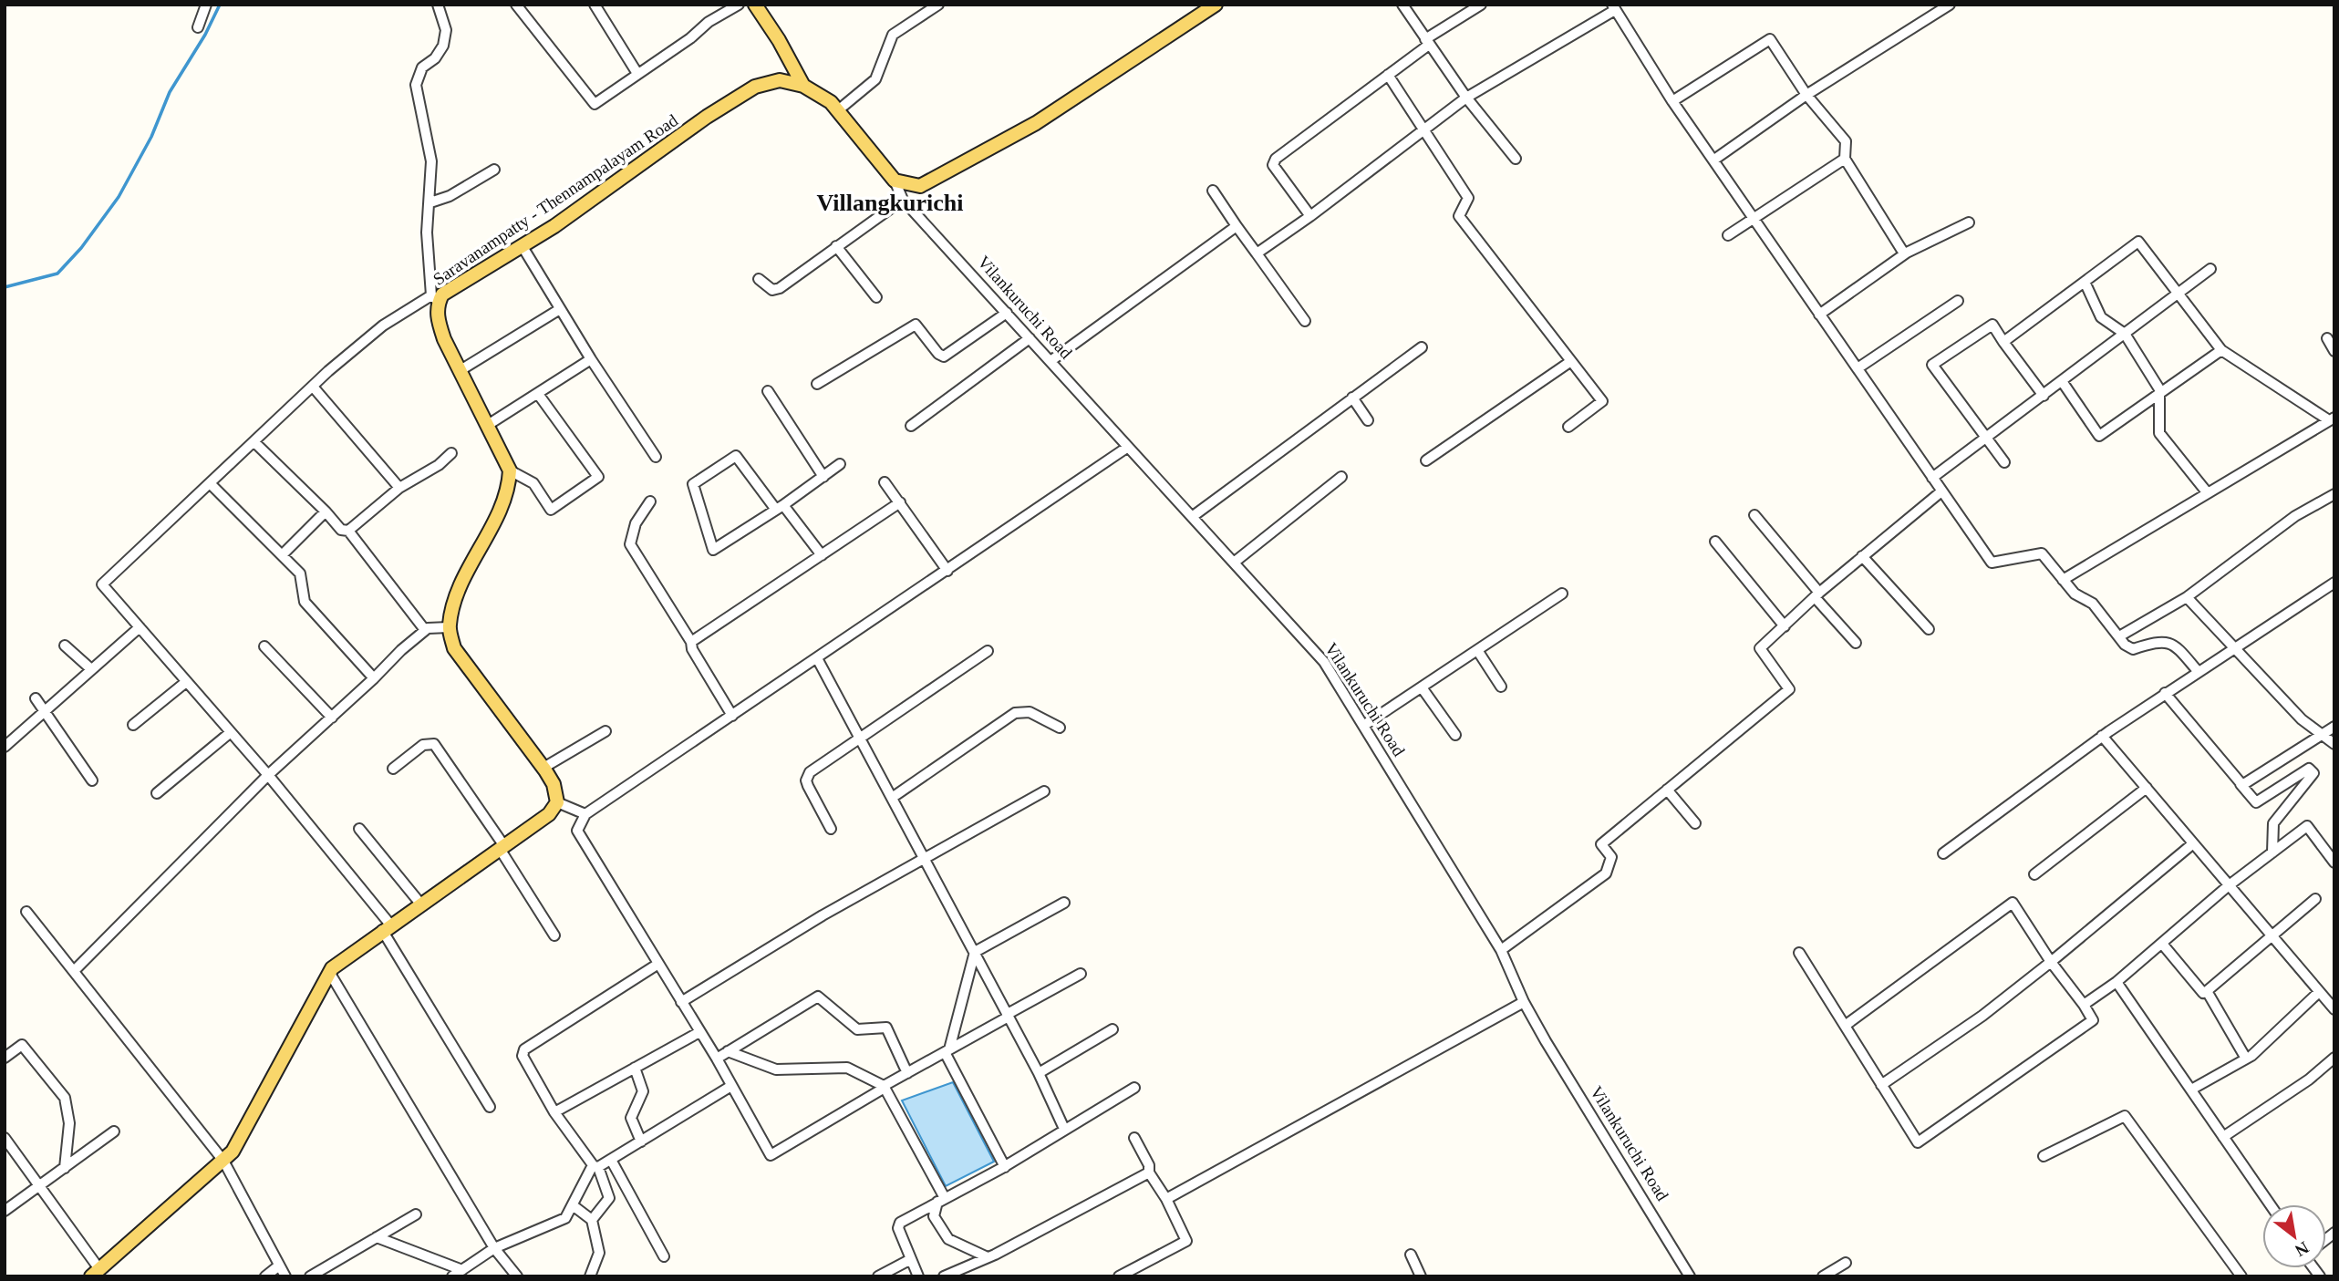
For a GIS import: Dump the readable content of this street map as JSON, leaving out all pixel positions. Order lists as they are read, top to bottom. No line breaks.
{"streets":{"main road":["Saravanampatty - Thennampalayam Road"],"street":["Vilankuruchi Road"]},"crossings":[["Saravanampatty - Thennampalayam Road","Vilankuruchi Road"]],"districts":["Villangkurichi"],"north":"bottom right"}
